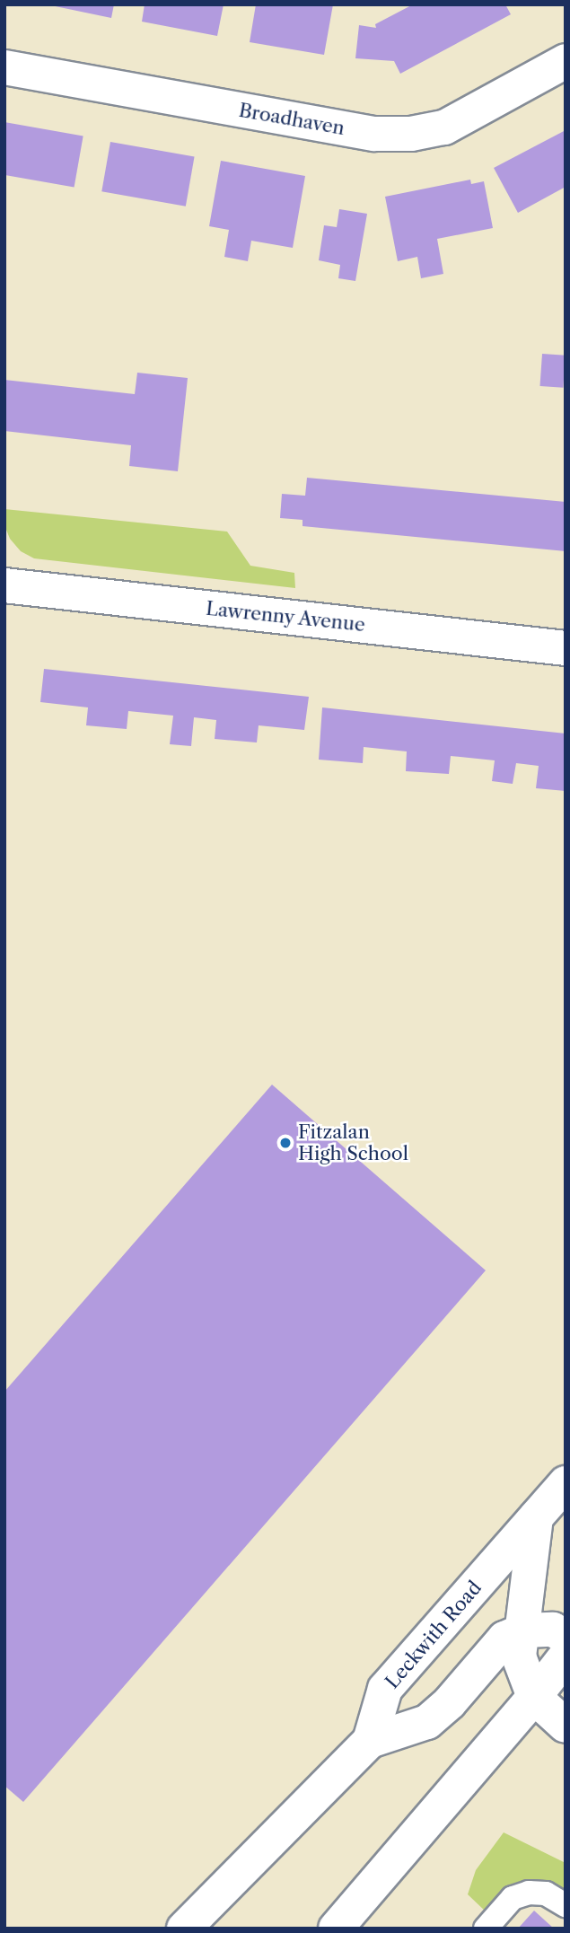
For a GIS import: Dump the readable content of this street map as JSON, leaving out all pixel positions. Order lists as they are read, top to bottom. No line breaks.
{"streets":{"street":["Broadhaven","Lawrenny Avenue","Leckwith Road"]},"places":["Fitzalan High School"]}
